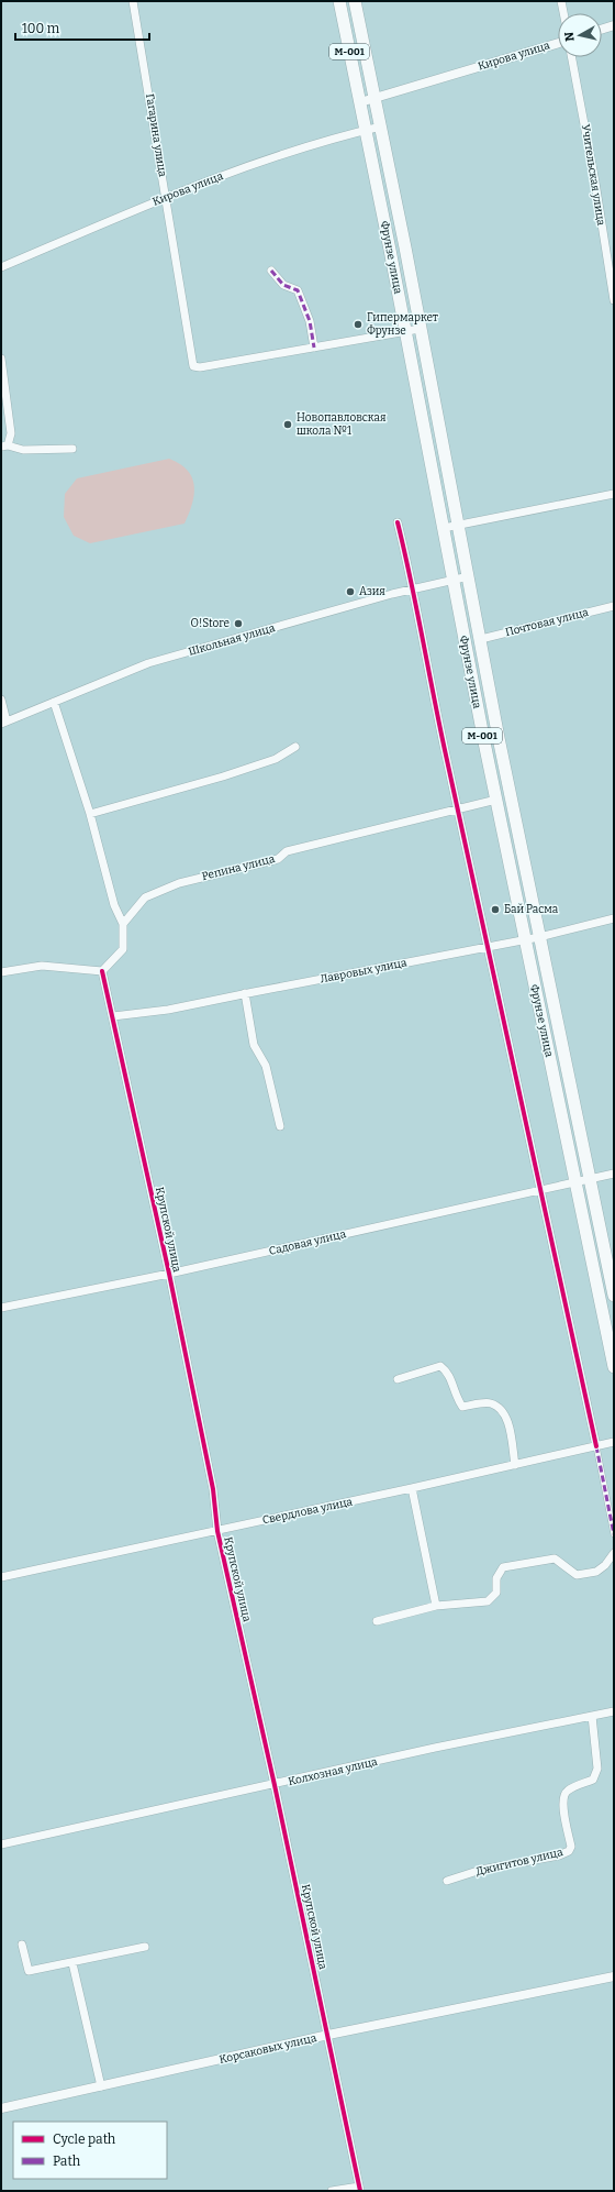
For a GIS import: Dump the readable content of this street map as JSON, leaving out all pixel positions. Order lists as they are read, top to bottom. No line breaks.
{"streets":{"main road":["M-001","Фрунзе улица"],"street":["Кирова улица","Гагарина улица","Учительская улица","Почтовая улица","Школьная улица","Репина улица","Лавровых улица","Крупской улица","Садовая улица","Свердлова улица","Колхозная улица","Джигитов улица","Корсаковых улица"]},"crossings":[["Кирова улица","Гагарина улица"],["Кирова улица","Фрунзе улица"],["Фрунзе улица","Почтовая улица"],["Фрунзе улица","Школьная улица"],["Фрунзе улица","Репина улица"],["Фрунзе улица","Лавровых улица"],["Фрунзе улица","Садовая улица"],["Лавровых улица","Крупской улица"],["Крупской улица","Садовая улица"],["Крупской улица","Свердлова улица"],["Крупской улица","Колхозная улица"],["Крупской улица","Корсаковых улица"],["Колхозная улица","Джигитов улица"]],"places":["Гипермаркет Фрунзе","Новопавловская школа №1","Азия","O!Store","Бай Расма"],"legend":["Cycle path","Path"],"scale_bar":"100 m","north":"left"}
